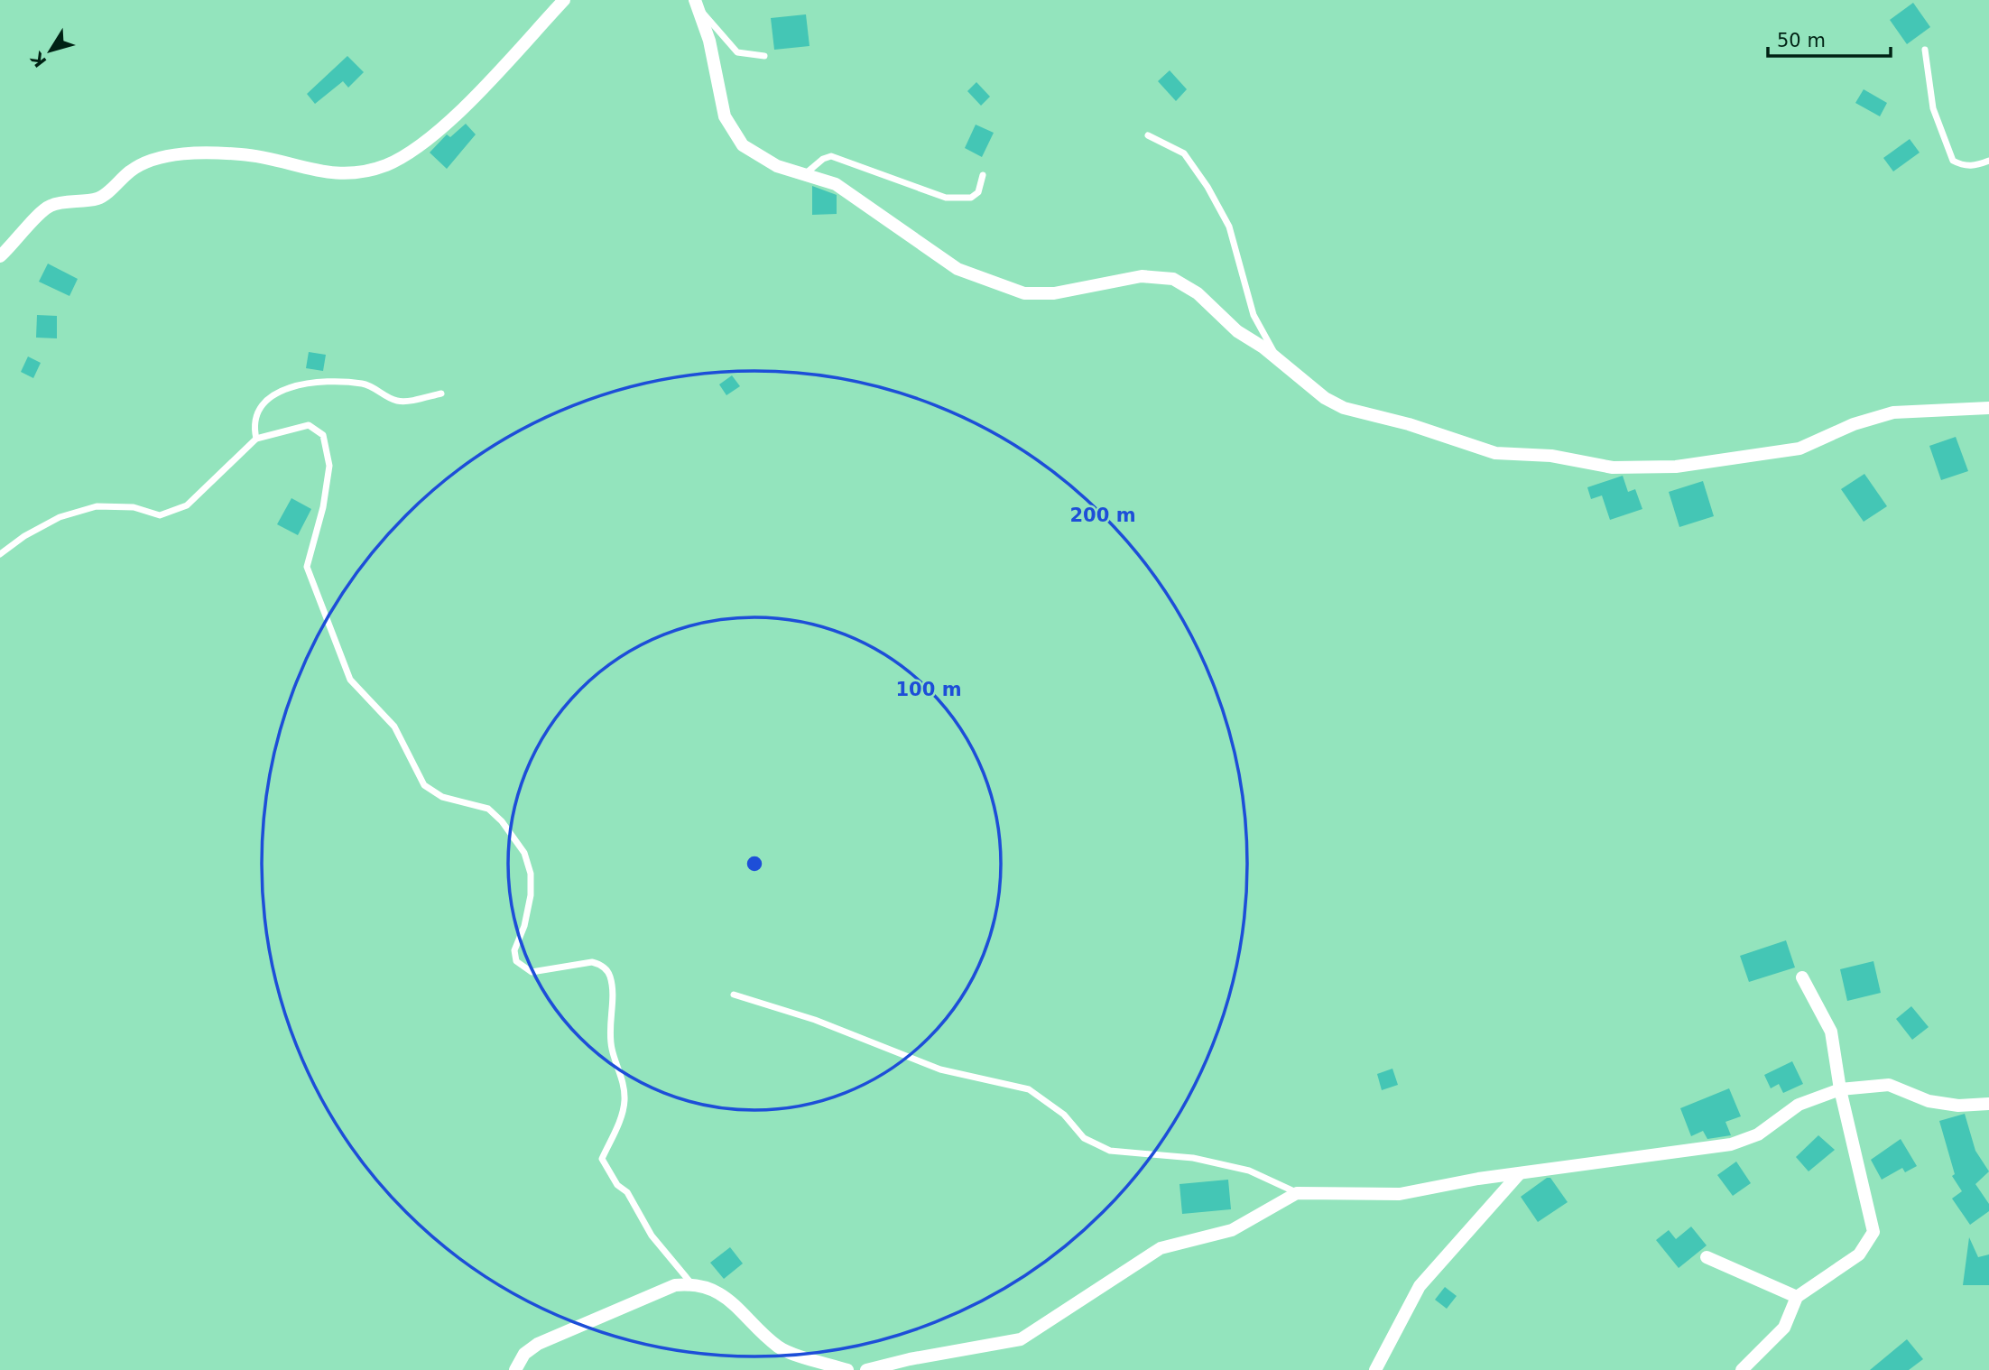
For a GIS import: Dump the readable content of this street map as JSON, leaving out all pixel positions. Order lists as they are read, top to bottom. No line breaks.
{"scale_bar":"50 m","north":"bottom left","rings":["200 m","100 m"]}
